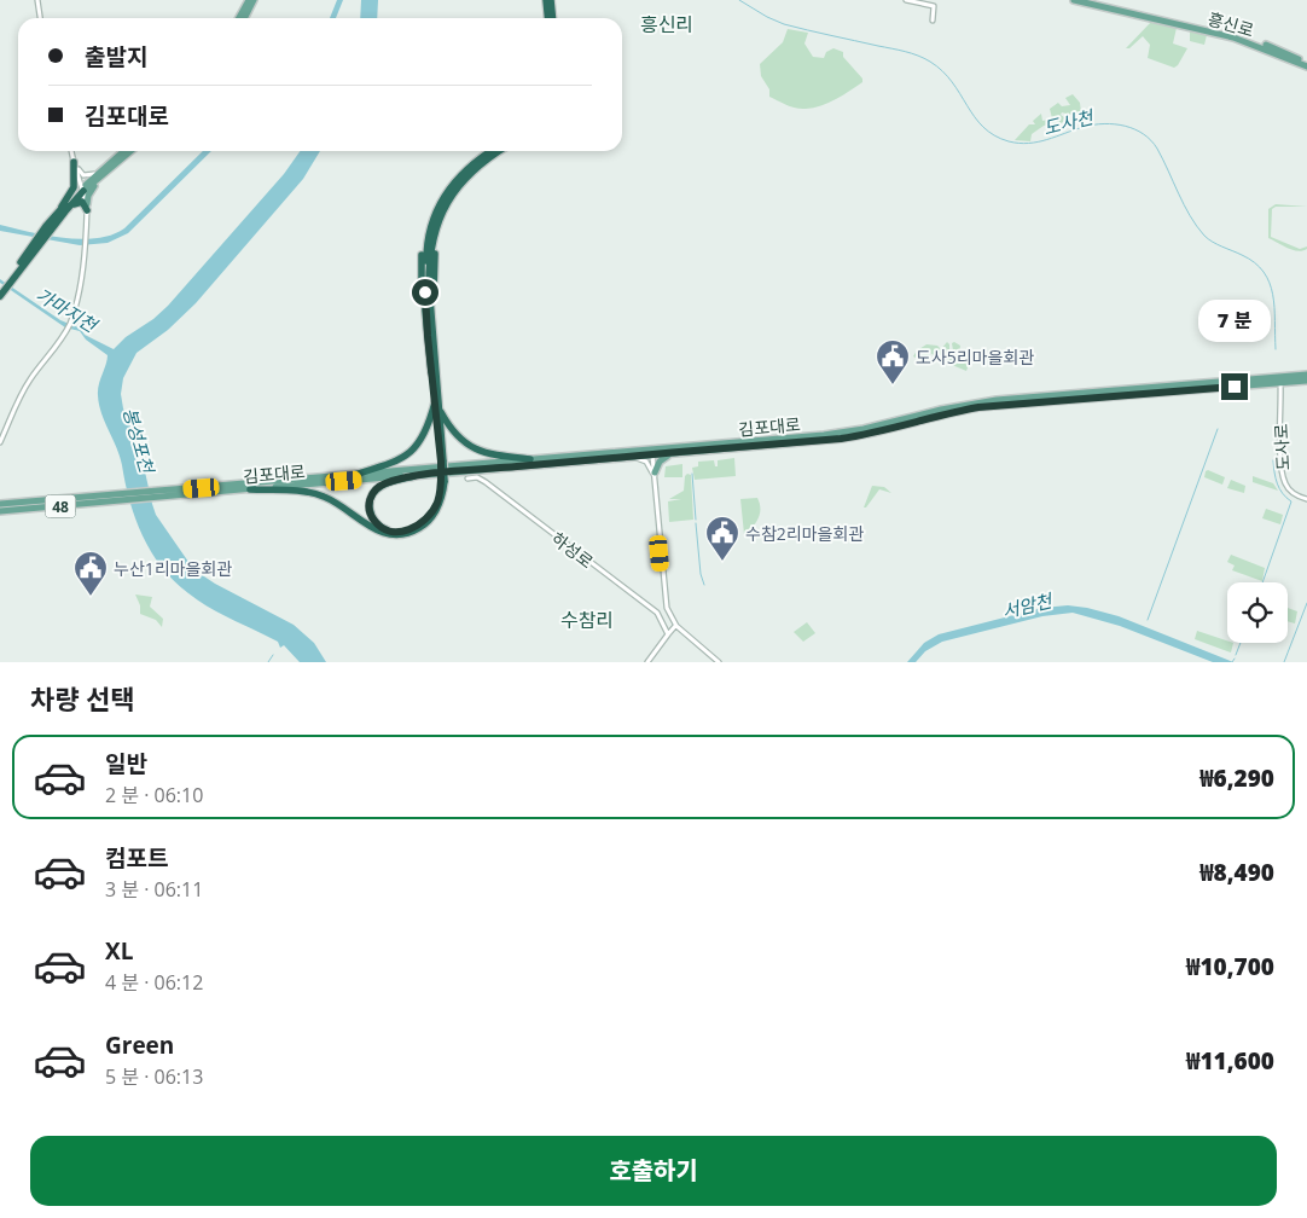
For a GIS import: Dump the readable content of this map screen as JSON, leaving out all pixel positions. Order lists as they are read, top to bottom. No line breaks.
{"streets":{"main road":["흥신로","김포대로","48"],"street":["도사로","하성로"]},"crossings":[["김포대로","도사로"],["김포대로","48"]],"districts":["흥신리","수참리"],"water":["도사천","가마지천","봉성포천","서암천"],"places":{"public building":["도사5리마을회관","수참2리마을회관","누산1리마을회관"]},"page":{"banner":["출발지","김포대로"],"bubble":"7 분","heading":"차량 선택","list":[{"name":"일반","note":"2 분 · 06:10","value":"₩6,290"},{"name":"컴포트","note":"3 분 · 06:11","value":"₩8,490"},{"name":"XL","note":"4 분 · 06:12","value":"₩10,700"},{"name":"Green","note":"5 분 · 06:13","value":"₩11,600"}],"buttons":"호출하기"}}
